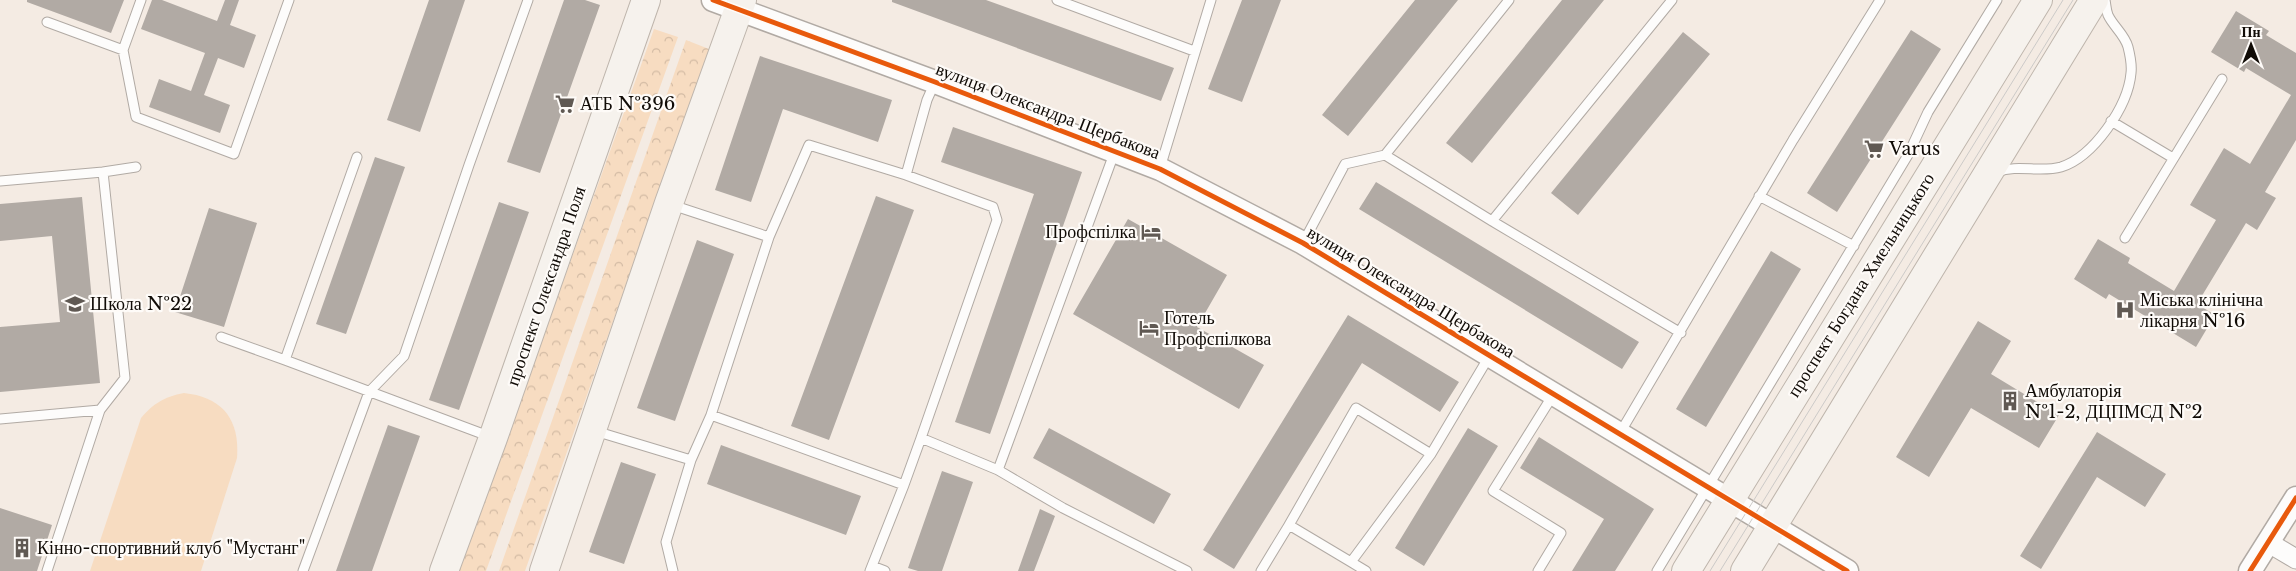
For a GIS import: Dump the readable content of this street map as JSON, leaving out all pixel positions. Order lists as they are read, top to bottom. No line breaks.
{"streets":{"main road":["проспект Богдана Хмельницького","проспект Олександра Поля"],"street":["вулиця Олександра Щербакова"]},"crossings":[["вулиця Олександра Щербакова","проспект Богдана Хмельницького"]],"places":{"supermarket":["АТБ №396","Varus"],"hotel":["Профспілка","Готель Профспілкова"],"school or university":["Школа №22"],"hospital":["Міська клінічна лікарня №16"],"building":["Амбулаторія №1-2, ДЦПМСД №2","Кінно-спортивний клуб \"Мустанг\""]},"north":"top"}
